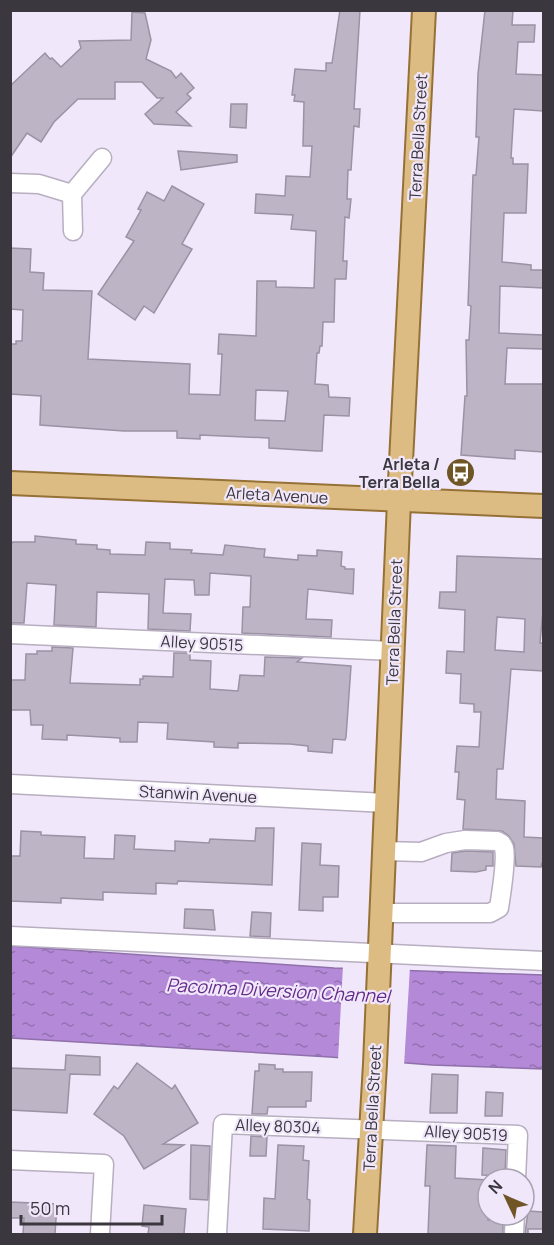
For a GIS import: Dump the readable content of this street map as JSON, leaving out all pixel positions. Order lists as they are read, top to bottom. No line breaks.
{"streets":{"main road":["Terra Bella Street","Arleta Avenue"],"street":["Alley 90515","Stanwin Avenue","Alley 80304","Alley 90519"]},"crossings":[["Terra Bella Street","Arleta Avenue"],["Terra Bella Street","Alley 90515"],["Terra Bella Street","Stanwin Avenue"],["Terra Bella Street","Alley 80304"],["Terra Bella Street","Alley 90519"],["Alley 80304","Alley 90519"]],"water":["Pacoima Diversion Channel"],"places":{"bus stop":["Arleta / Terra Bella"]},"scale_bar":"50 m","north":"top left"}
